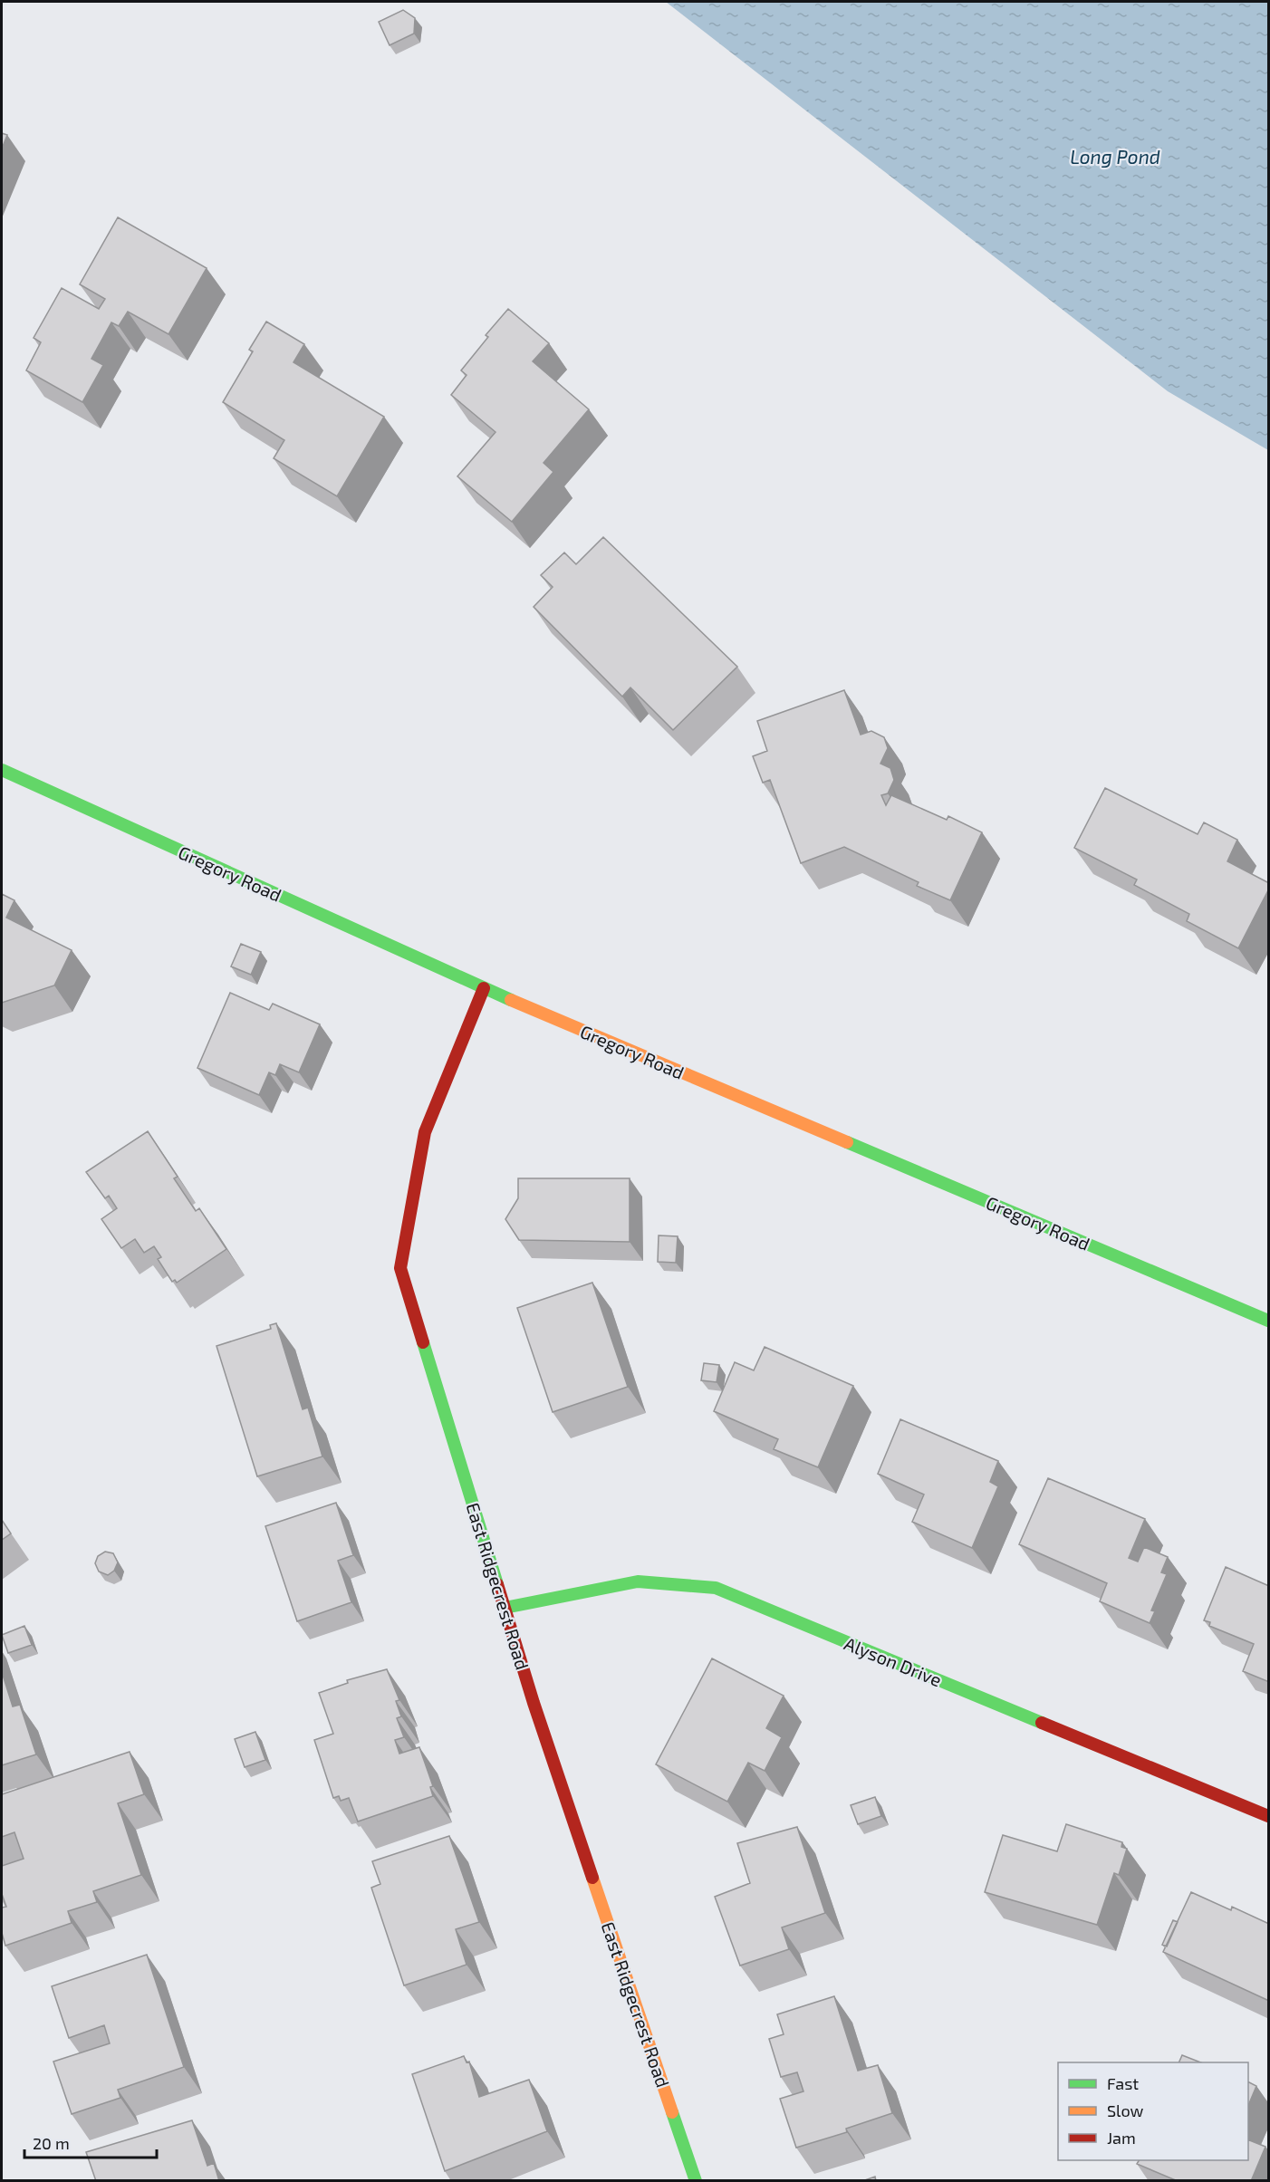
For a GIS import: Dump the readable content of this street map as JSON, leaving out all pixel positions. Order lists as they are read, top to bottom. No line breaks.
{"streets":{"street":["Gregory Road","East Ridgecrest Road","Alyson Drive"]},"crossings":[["Gregory Road","East Ridgecrest Road"],["East Ridgecrest Road","Alyson Drive"]],"water":["Long Pond"],"legend":["Fast","Slow","Jam"],"scale_bar":"20 m"}
